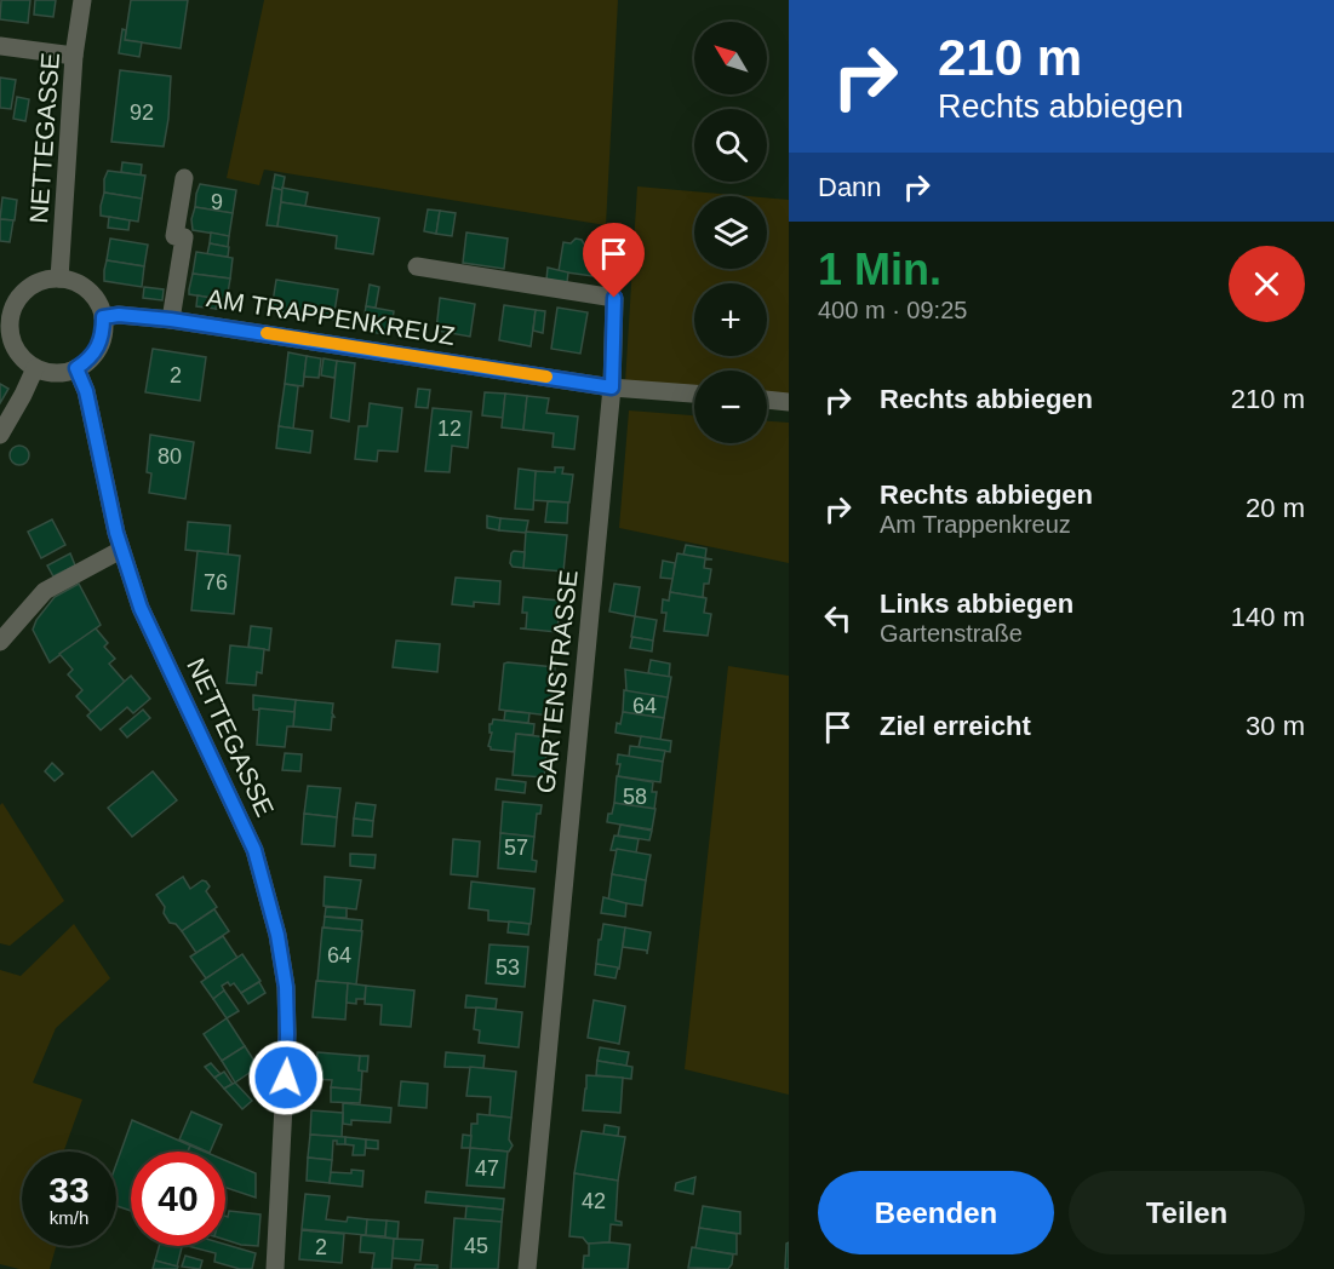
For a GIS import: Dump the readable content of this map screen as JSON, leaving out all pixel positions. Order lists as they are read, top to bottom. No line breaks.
{"streets":{"street":["NETTEGASSE","AM TRAPPENKREUZ","GARTENSTRASSE"]},"crossings":[["NETTEGASSE","AM TRAPPENKREUZ"],["AM TRAPPENKREUZ","GARTENSTRASSE"]],"house_numbers":["92","9","2","12","80","76","64","58","57","64","53","47","42","45","2"],"north":"top left","page":{"turn":["210 m","Rechts abbiegen"],"map_buttons":["+","−"],"then":"Dann","heading":["1 Min.","400 m · 09:25"],"list":[{"name":"Rechts abbiegen","value":"210 m"},{"name":"Rechts abbiegen","note":"Am Trappenkreuz","value":"20 m"},{"name":"Links abbiegen","note":"Gartenstraße","value":"140 m"},{"name":"Ziel erreicht","value":"30 m"}],"speed":"33 km/h","limit":"40","buttons":["Beenden","Teilen"]}}
